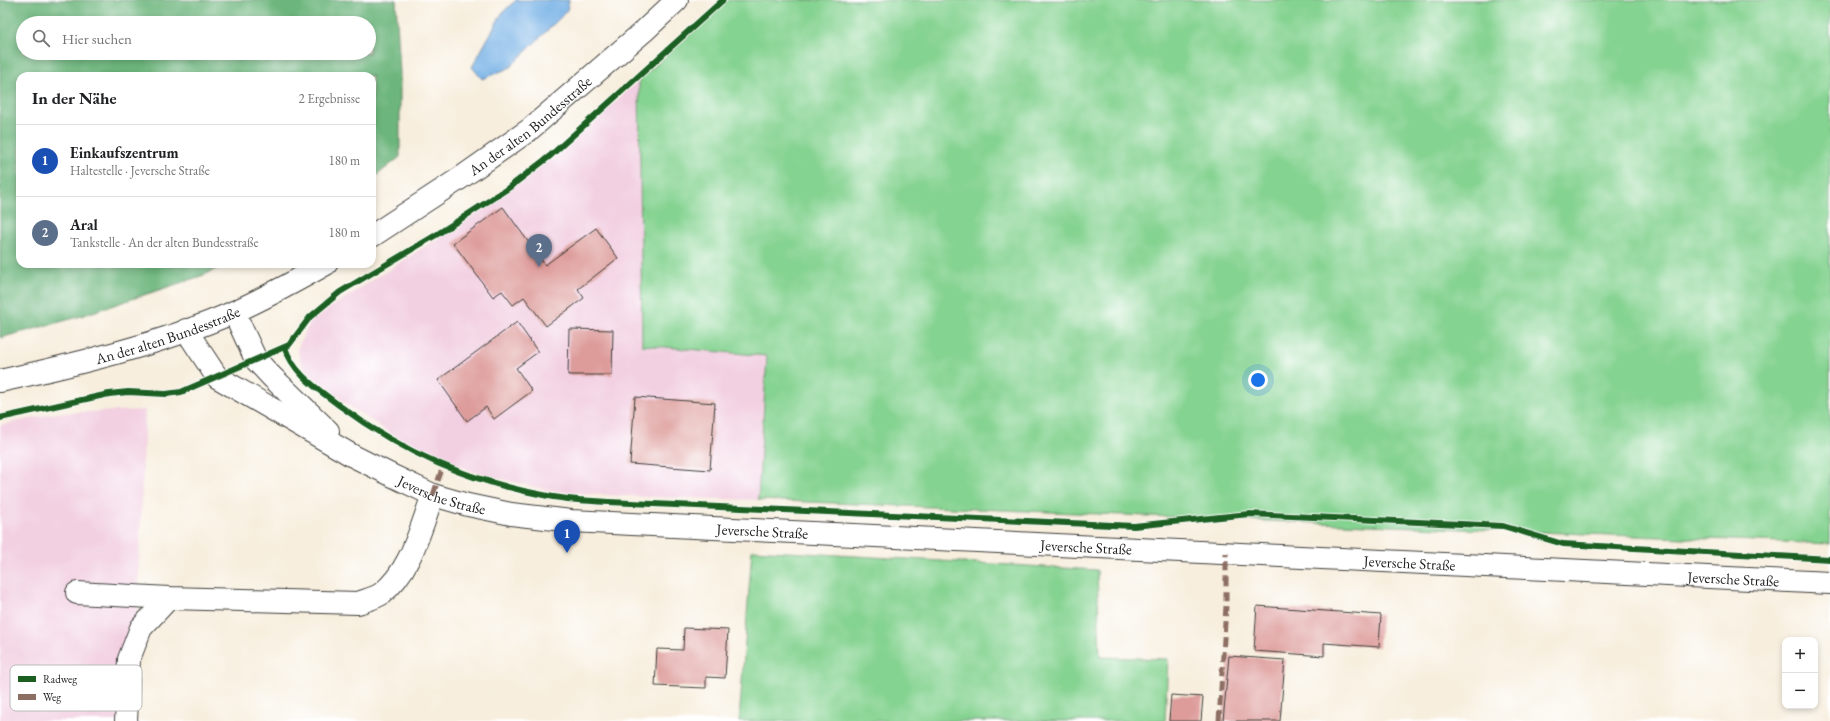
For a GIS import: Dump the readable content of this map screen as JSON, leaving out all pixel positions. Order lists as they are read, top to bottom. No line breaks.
{"streets":{"street":["An der alten Bundesstraße","Jeversche Straße"]},"crossings":[["An der alten Bundesstraße","Jeversche Straße"]],"legend":["Radweg","Weg"],"page":{"search":"Hier suchen","heading":["In der Nähe","2 Ergebnisse"],"list":[{"mark":"1","name":"Einkaufszentrum","note":"Haltestelle · Jeversche Straße","value":"180 m"},{"mark":"2","name":"Aral","note":"Tankstelle · An der alten Bundesstraße","value":"180 m"}],"pins":["2","1"],"map_buttons":["+","−"]}}
